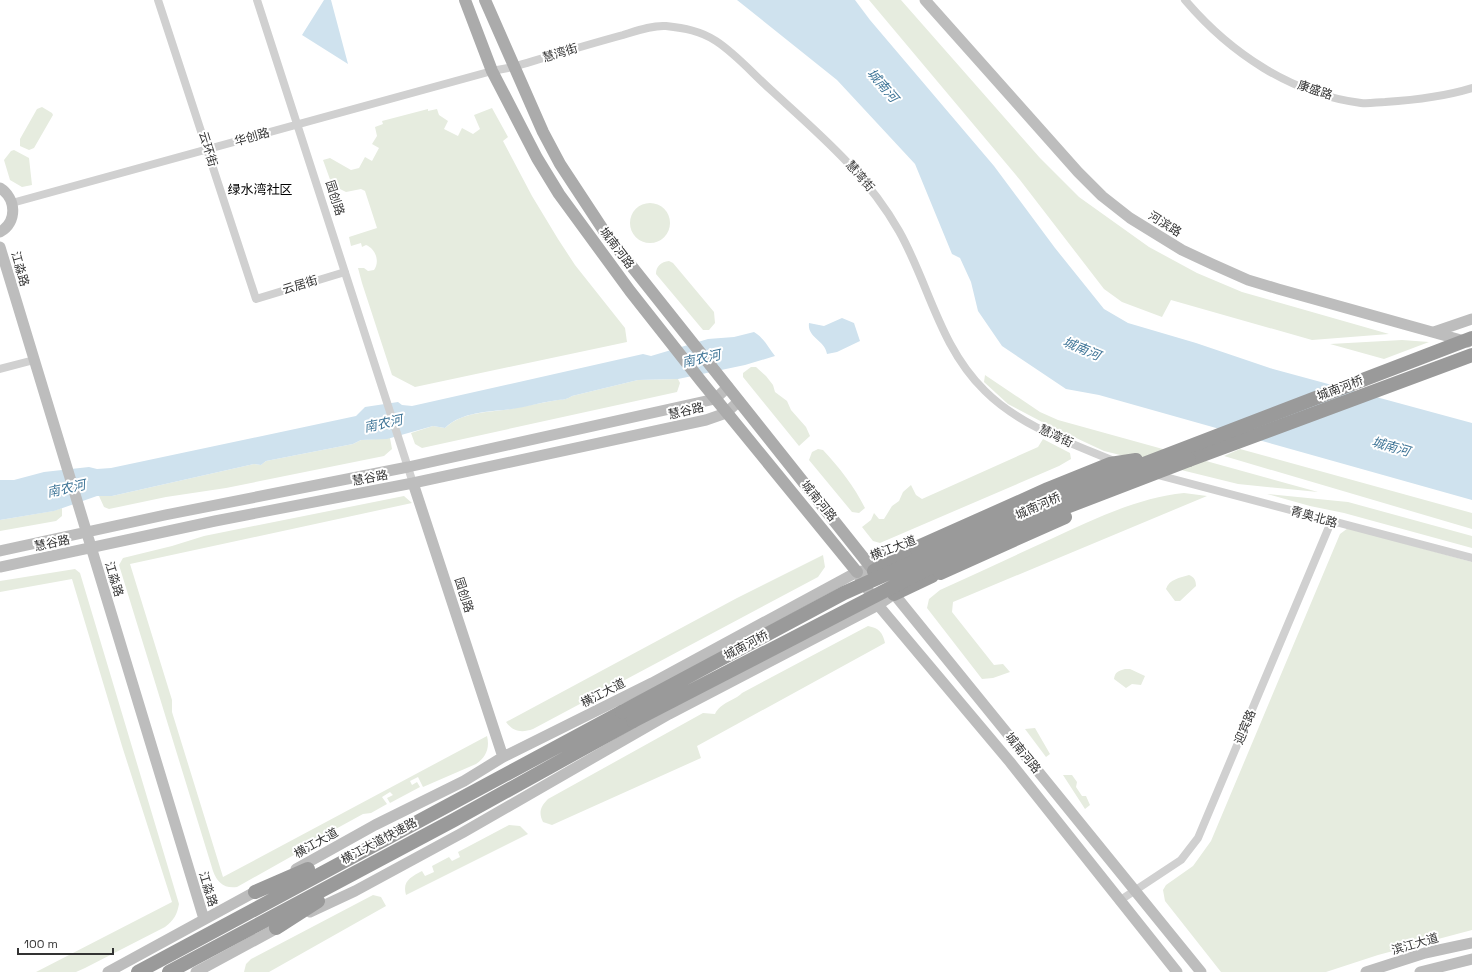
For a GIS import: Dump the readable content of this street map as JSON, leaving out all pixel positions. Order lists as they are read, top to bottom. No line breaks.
{"streets":{"highway":["城南河桥","横江大道快速路"],"main road":["城南河路"],"street":["慧湾街","康盛路","华创路","云环街","园创路","河滨路","江淼路","云居街","慧谷路","青奥北路","横江大道","迎宾路","滨江大道"]},"crossings":[["慧湾街","华创路"],["慧湾街","城南河路"],["慧湾街","青奥北路"],["慧湾街","横江大道"],["华创路","云环街"],["华创路","园创路"],["华创路","城南河路"],["云环街","云居街"],["园创路","云居街"],["园创路","慧谷路"],["园创路","横江大道"],["城南河路","慧谷路"],["城南河路","横江大道"],["城南河路","迎宾路"],["江淼路","慧谷路"],["江淼路","横江大道"],["城南河桥","横江大道快速路"],["青奥北路","迎宾路"]],"districts":["绿水湾社区"],"water":["城南河","南农河"],"scale_bar":"100 m"}
